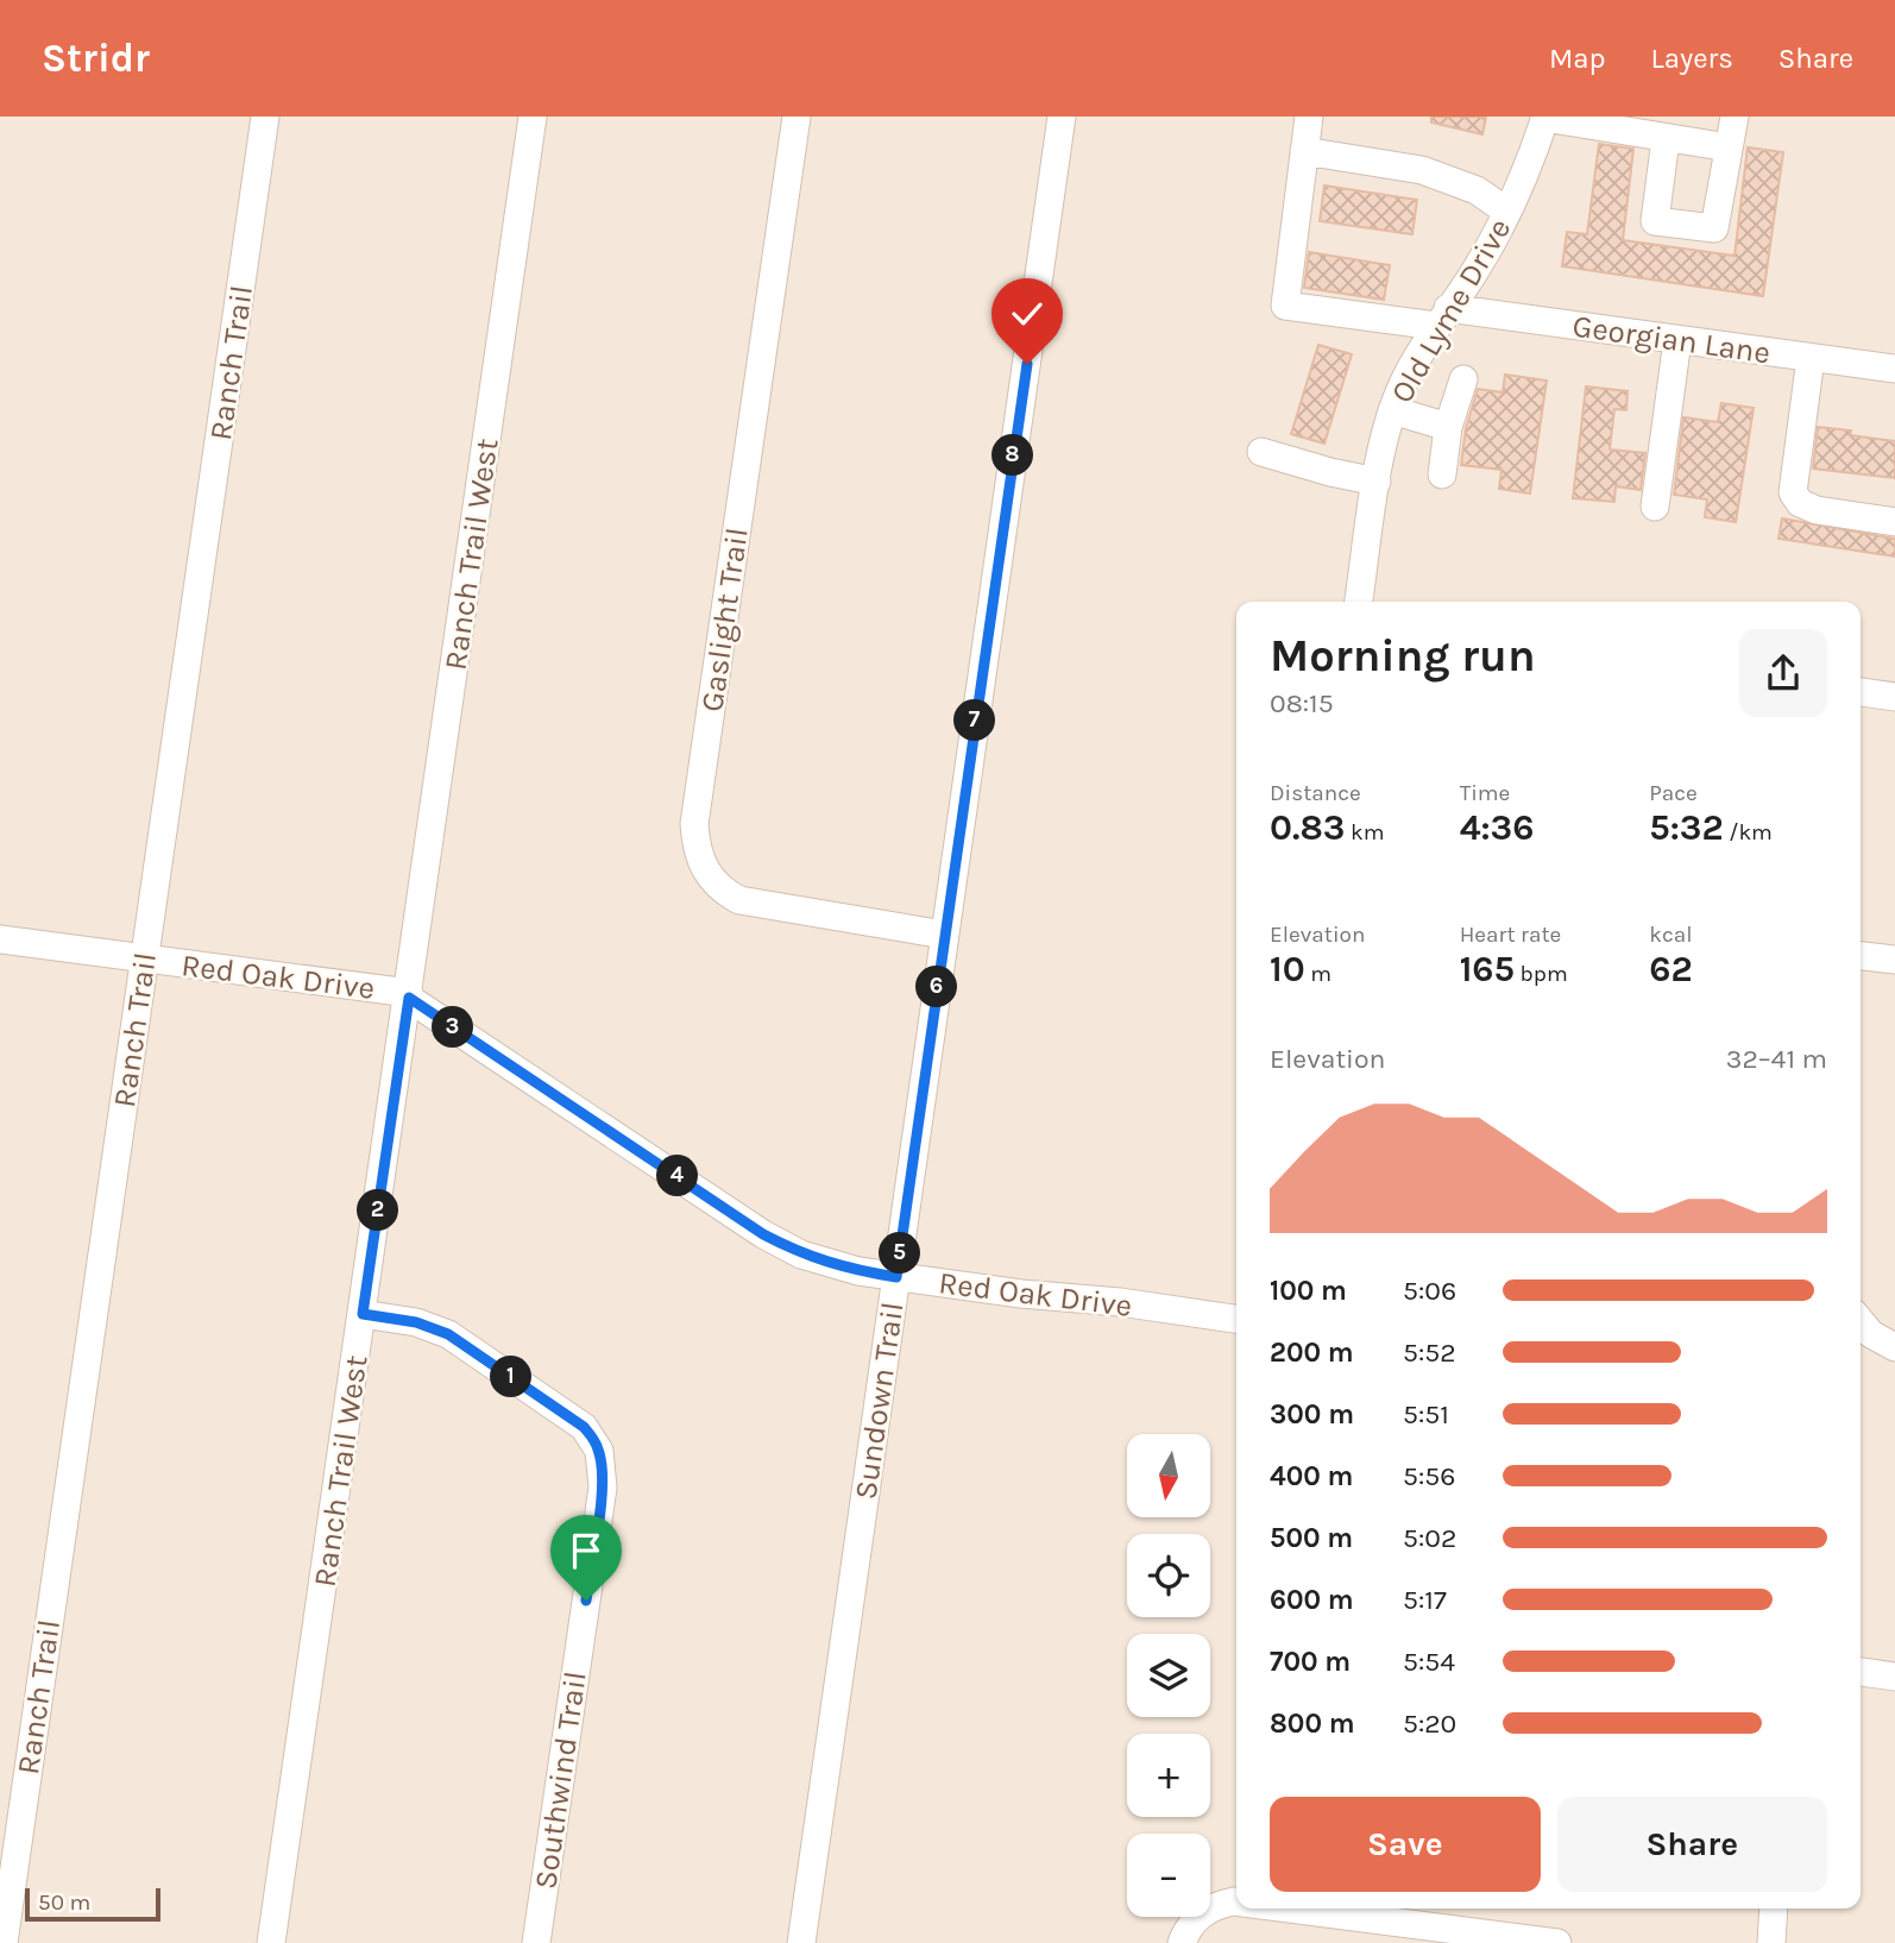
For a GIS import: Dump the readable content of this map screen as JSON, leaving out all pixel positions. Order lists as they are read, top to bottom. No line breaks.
{"streets":{"street":["Old Lyme Drive","Georgian Lane","Ranch Trail","Ranch Trail West","Gaslight Trail","Red Oak Drive","Sundown Trail","Southwind Trail"]},"crossings":[["Old Lyme Drive","Georgian Lane"],["Ranch Trail","Red Oak Drive"],["Ranch Trail West","Red Oak Drive"],["Ranch Trail West","Southwind Trail"],["Gaslight Trail","Sundown Trail"],["Red Oak Drive","Sundown Trail"]],"scale_bar":"50 m","north":"bottom","page":{"header":"Stridr","nav":["Map","Layers","Share"],"pins":["8","7","6","3","4","2","5","1"],"heading":["Morning run","08:15"],"stats":[["Distance","0.83 km"],["Time","4:36"],["Pace","5:32 /km"],["Elevation","10 m"],["Heart rate","165 bpm"],["kcal","62"]],"chart":["Elevation","32–41 m"],"list":[{"name":"100 m","note":"5:06"},{"name":"200 m","note":"5:52"},{"name":"300 m","note":"5:51"},{"name":"400 m","note":"5:56"},{"name":"500 m","note":"5:02"},{"name":"600 m","note":"5:17"},{"name":"700 m","note":"5:54"},{"name":"800 m","note":"5:20"}],"map_buttons":["+","−"],"buttons":["Save","Share"],"scale":"50 m"}}
